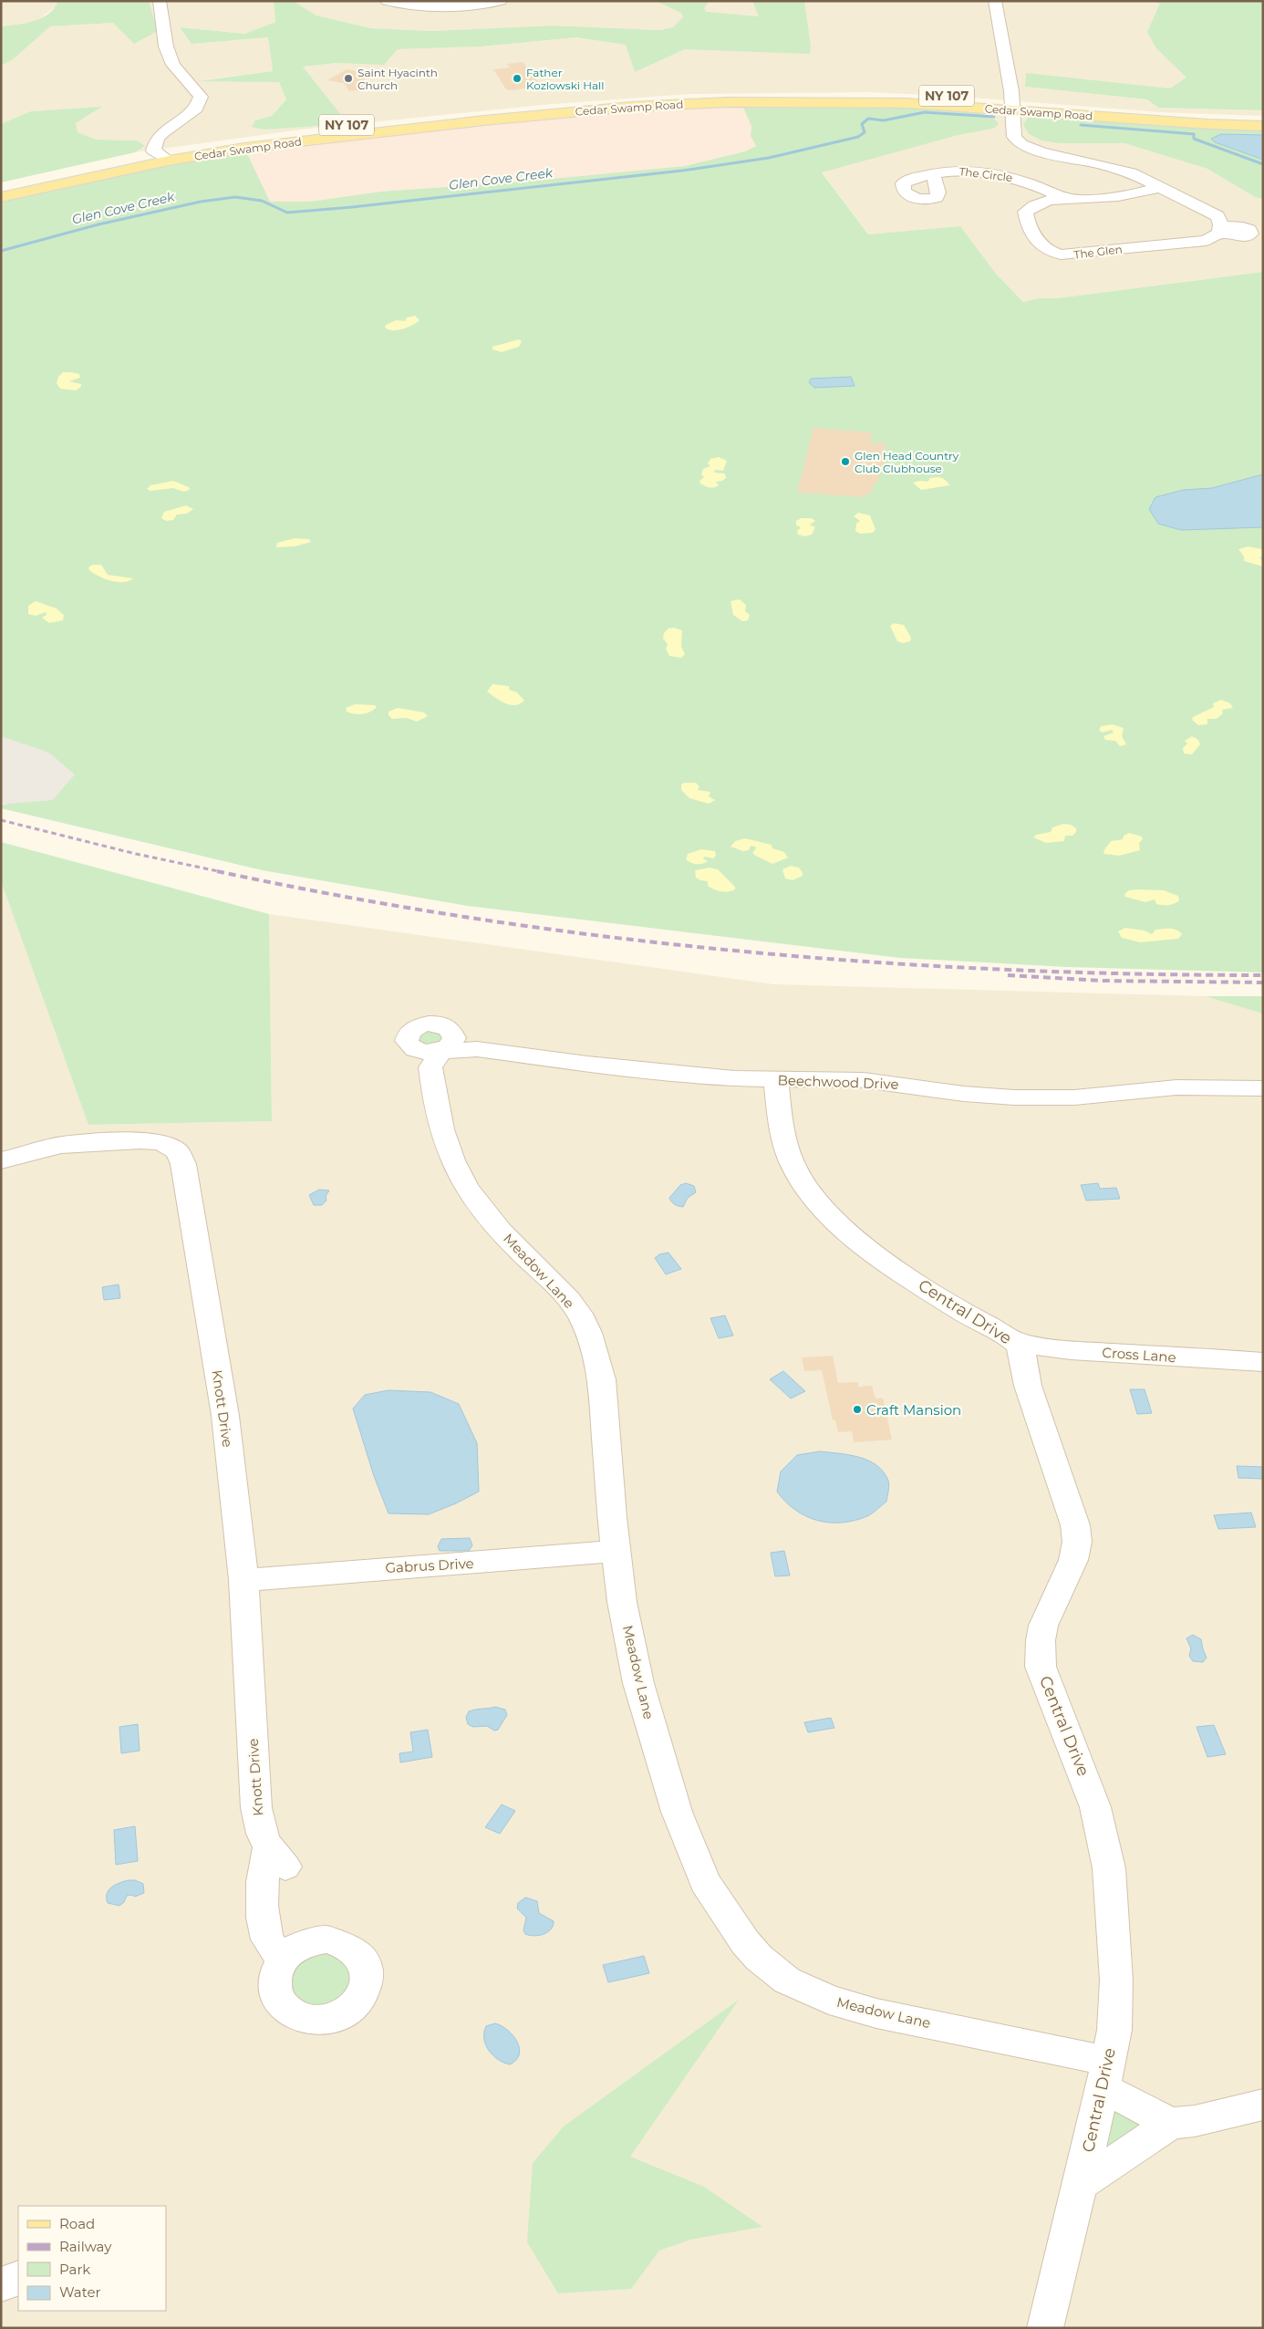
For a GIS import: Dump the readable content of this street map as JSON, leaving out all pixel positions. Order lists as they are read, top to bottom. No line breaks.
{"streets":{"main road":["NY 107","Cedar Swamp Road"],"street":["The Circle","The Glen","Beechwood Drive","Meadow Lane","Central Drive","Cross Lane","Knott Drive","Gabrus Drive"]},"crossings":[["Cedar Swamp Road","The Glen"],["The Circle","The Glen"],["Beechwood Drive","Meadow Lane"],["Beechwood Drive","Central Drive"],["Meadow Lane","Central Drive"],["Meadow Lane","Gabrus Drive"],["Central Drive","Cross Lane"],["Knott Drive","Gabrus Drive"]],"water":["Glen Cove Creek"],"places":["Saint Hyacinth Church","Father Kozlowski Hall","Glen Head Country Club Clubhouse","Craft Mansion"],"legend":["Road","Railway","Park","Water"]}
